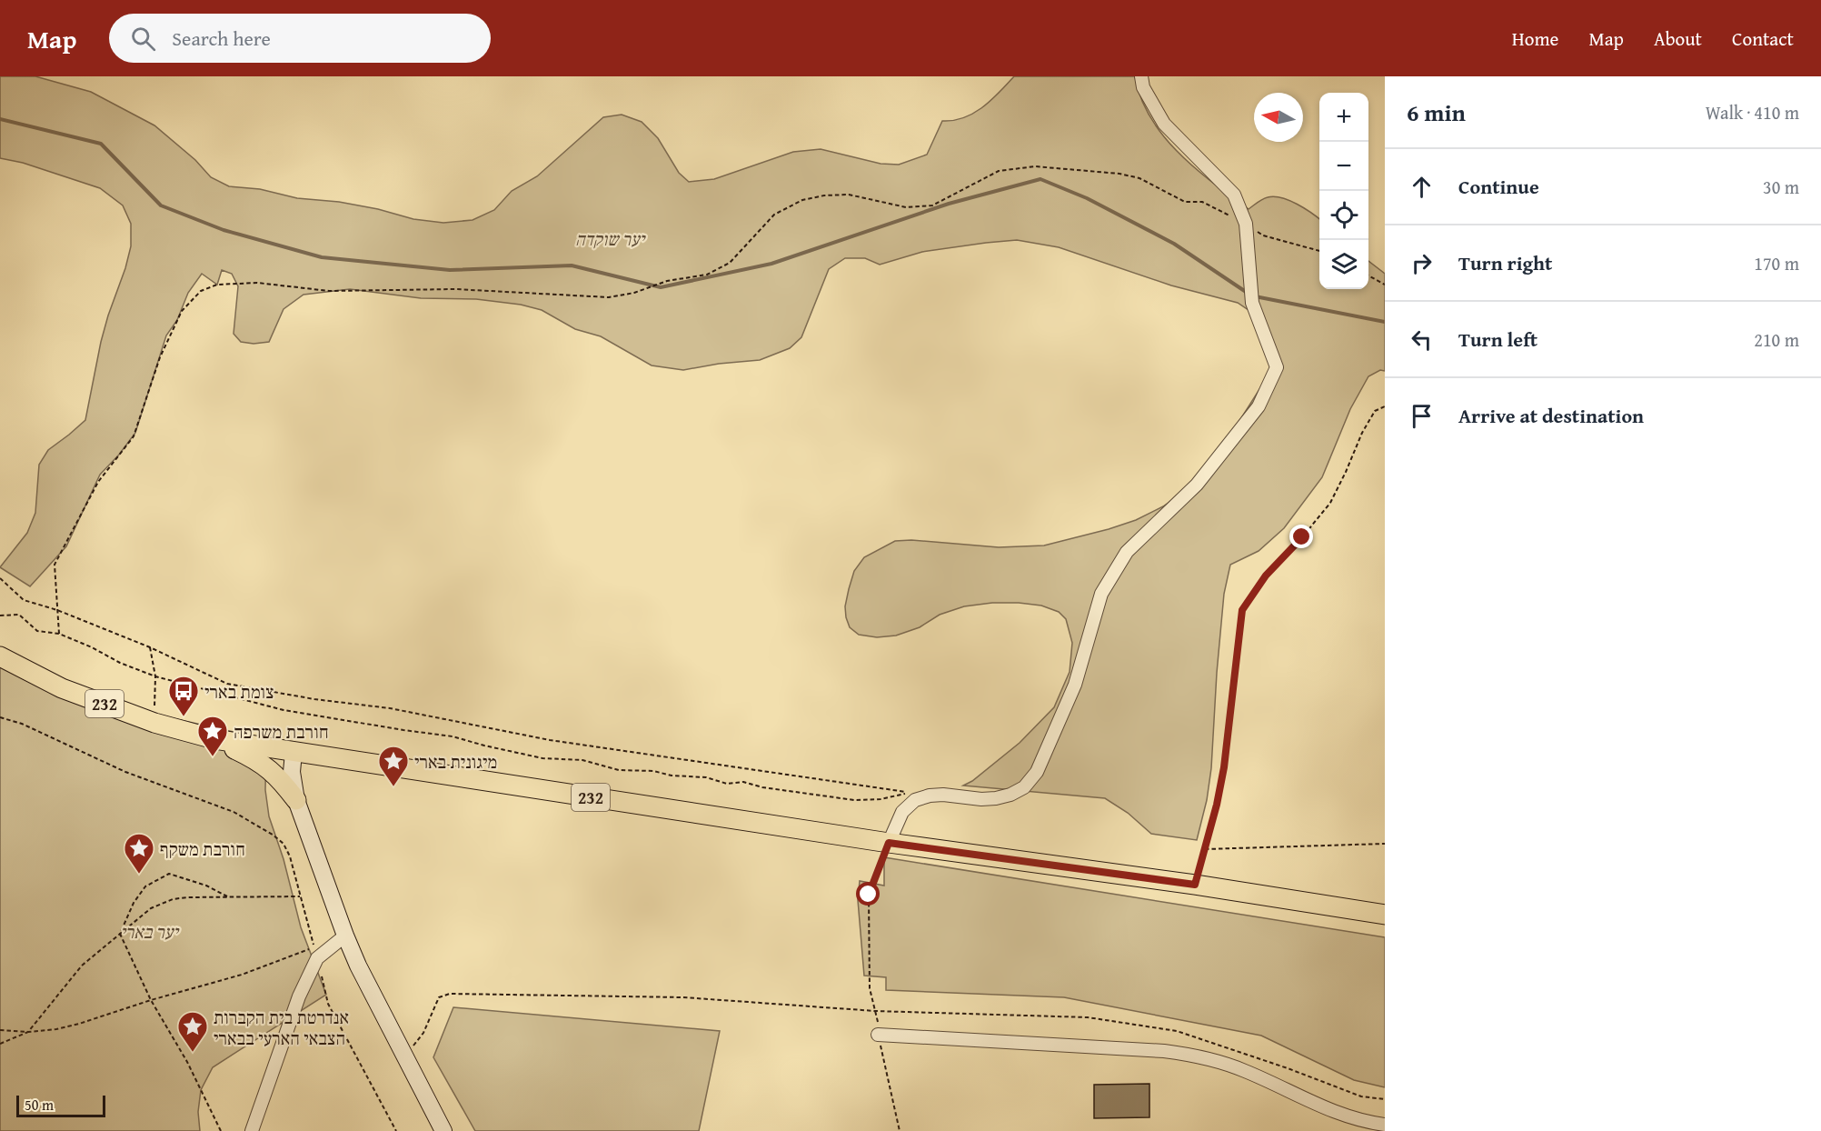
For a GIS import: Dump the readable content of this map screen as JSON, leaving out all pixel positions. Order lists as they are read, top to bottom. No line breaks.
{"streets":{"main road":["232"]},"parks":["יער שוקדה","יער בארי"],"places":{"bus stop":["צומת בארי"],"place":["חורבת משרפה","מיגונית בארי","חורבת משקף","אנדרטת בית הקברות הצבאי הארעי בבארי"]},"scale_bar":"50 m","north":"left","page":{"header":"Map","search":"Search here","nav":["Home","Map","About","Contact"],"heading":["6 min","Walk · 410 m"],"map_buttons":["+","−"],"list":[["Continue","30 m"],["Turn right","170 m"],["Turn left","210 m"],"Arrive at destination"],"scale":"50 m"}}
